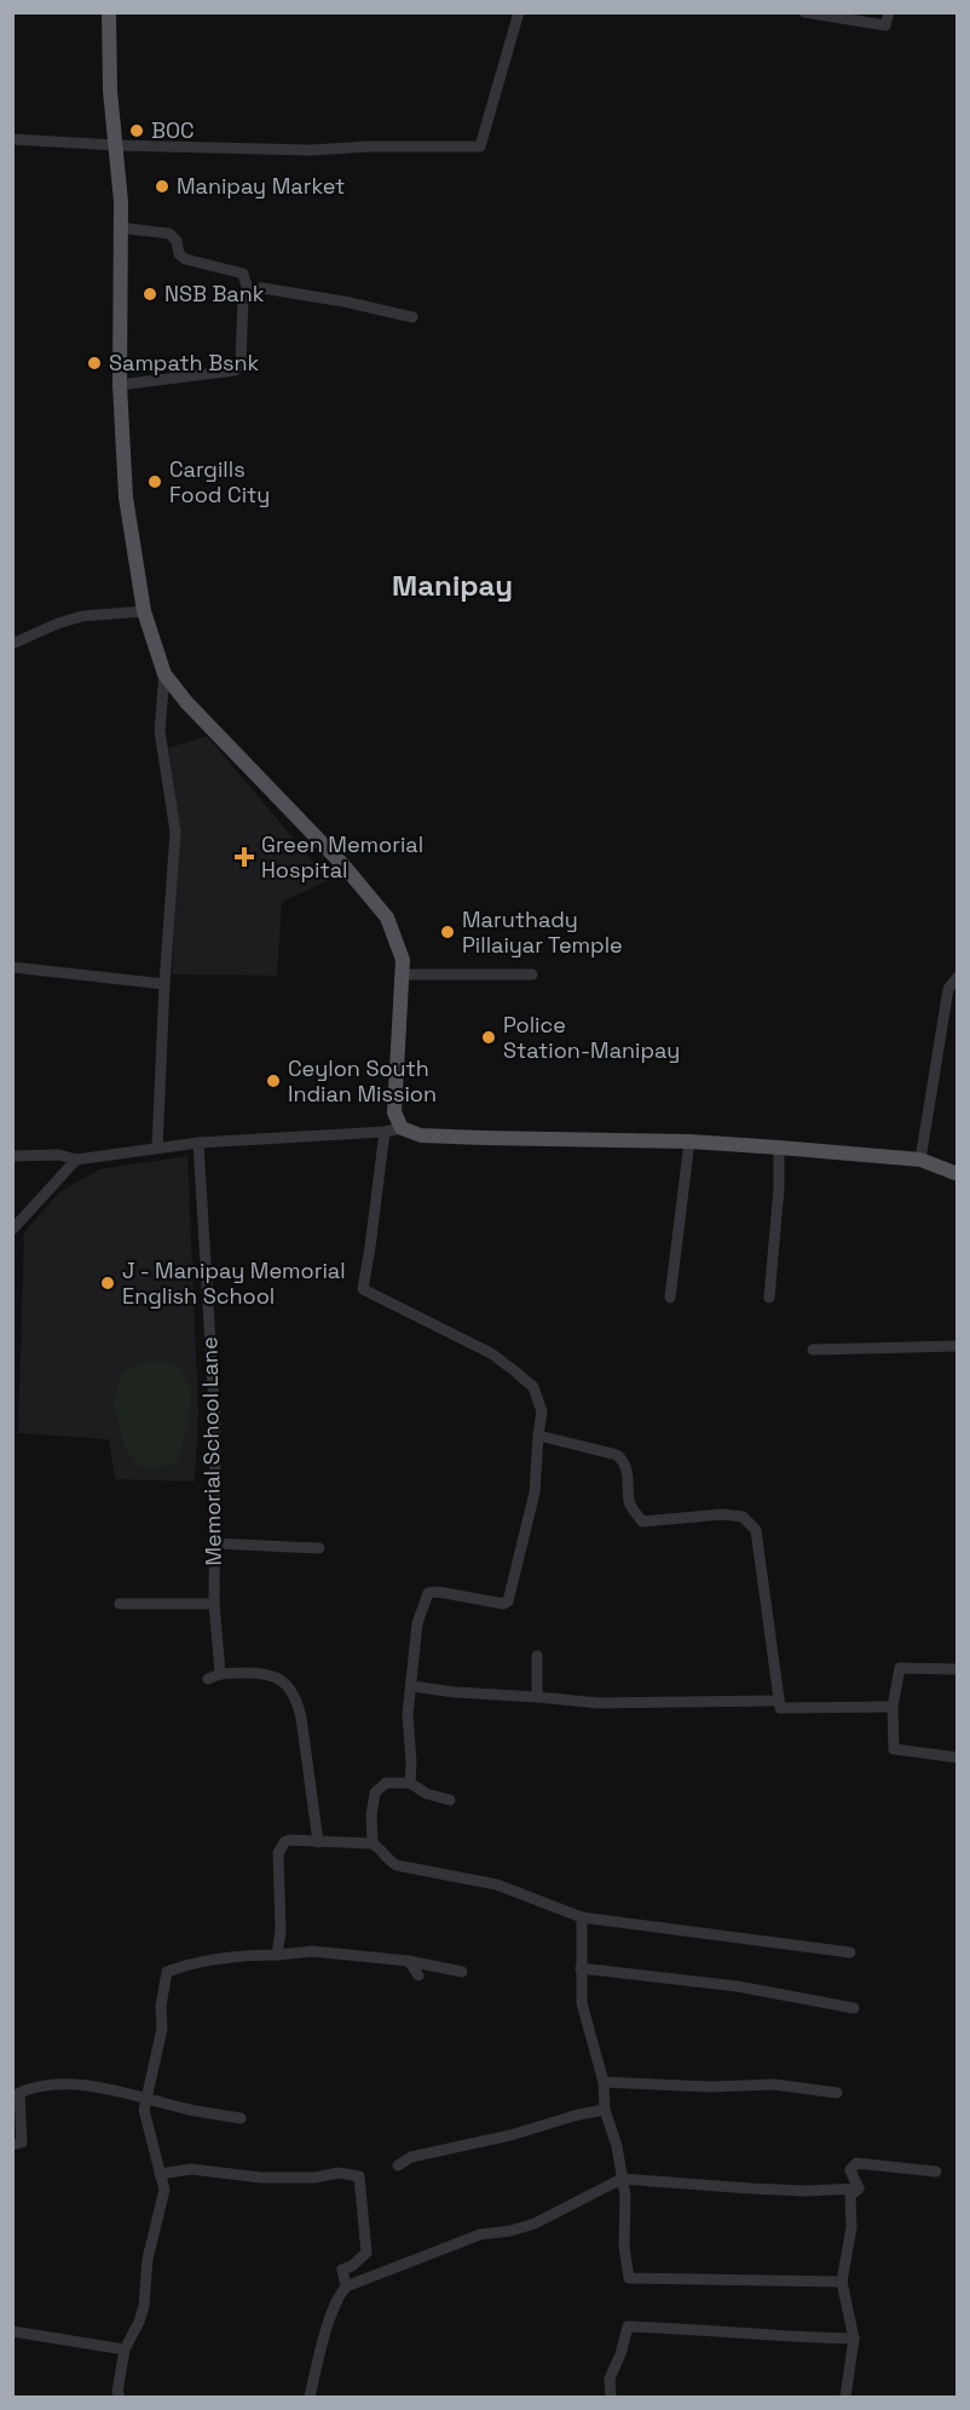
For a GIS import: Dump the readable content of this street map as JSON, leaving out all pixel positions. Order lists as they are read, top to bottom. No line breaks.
{"streets":{"street":["Memorial School Lane"]},"districts":["Manipay"],"places":{"other":["BOC","Manipay Market","NSB Bank","Sampath Bsnk","Cargills Food City","Maruthady Pillaiyar Temple","Police Station-Manipay","Ceylon South Indian Mission","J - Manipay Memorial English School"],"health":["Green Memorial Hospital"]}}
